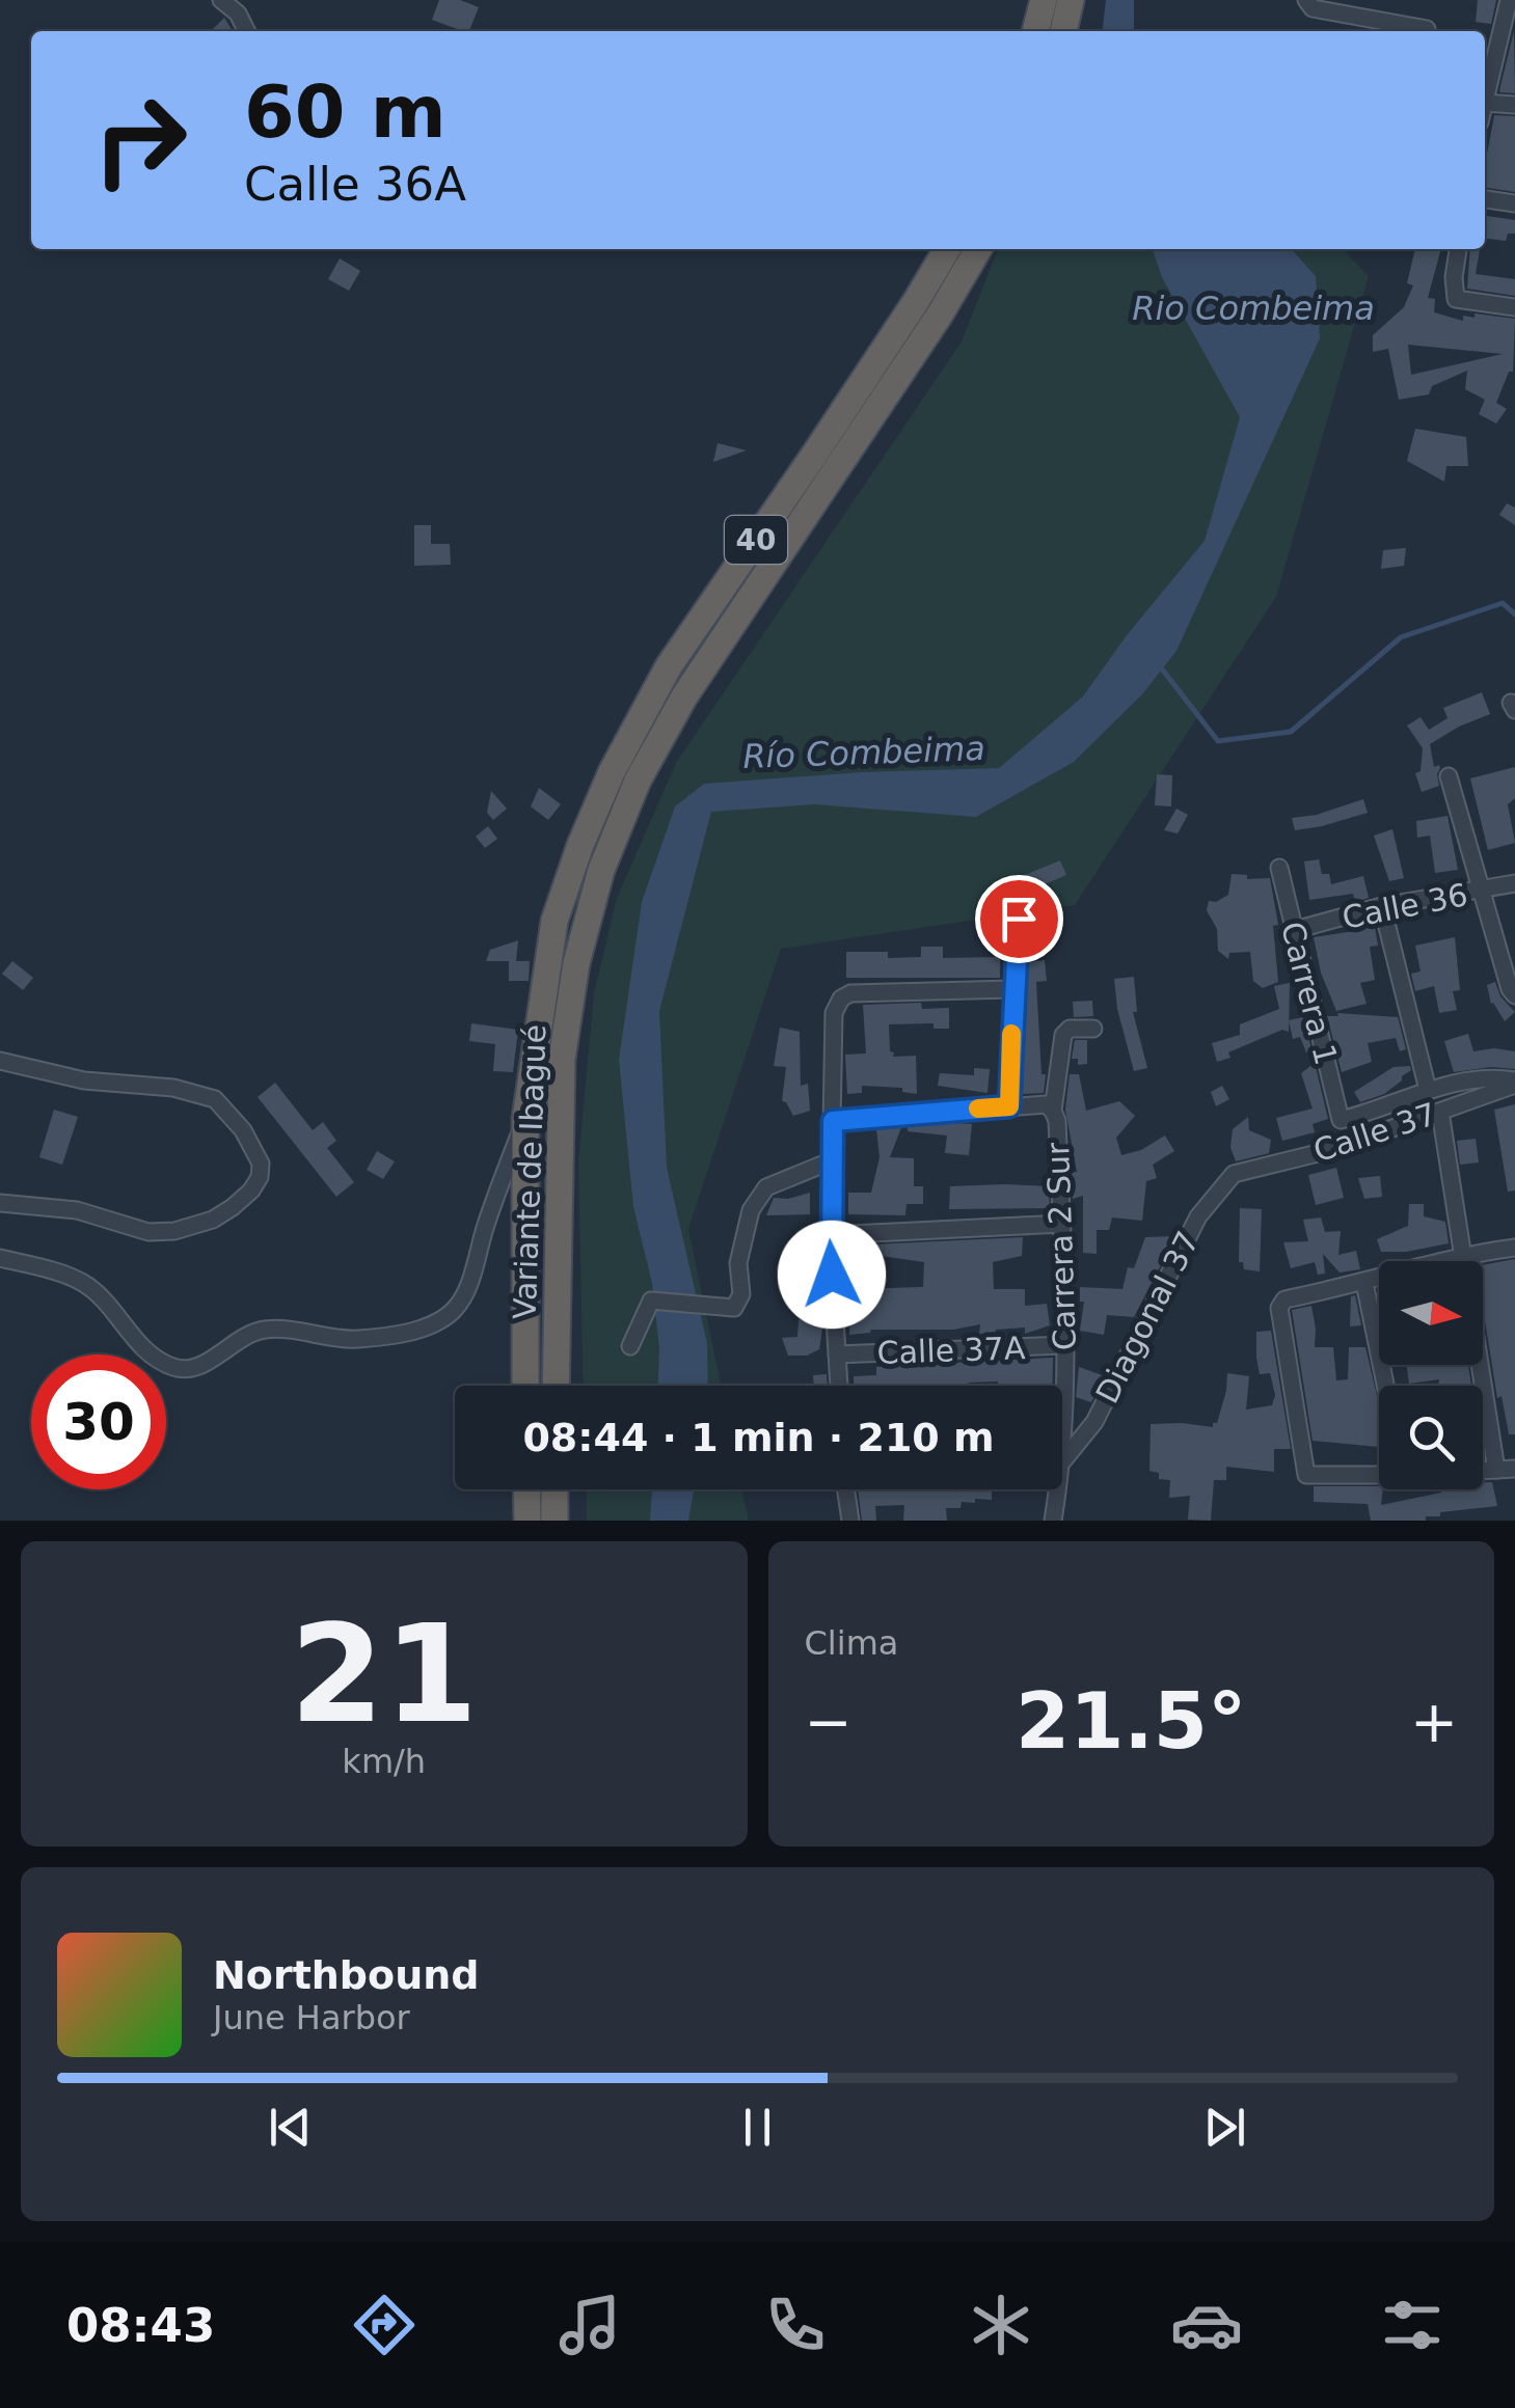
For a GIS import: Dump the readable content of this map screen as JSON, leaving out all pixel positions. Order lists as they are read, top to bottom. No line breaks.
{"streets":{"highway":["40","Variante de Ibagué"],"street":["Calle 36","Carrera 1","Calle 37","Carrera 2 Sur","Diagonal 37","Calle 37A"]},"crossings":[["Calle 36","Carrera 1"],["Carrera 1","Calle 37"],["Calle 37","Diagonal 37"],["Carrera 2 Sur","Diagonal 37"],["Carrera 2 Sur","Calle 37A"]],"water":["Rio Combeima","Río Combeima"],"north":"right","page":{"turn":["60 m","Calle 36A"],"limit":"30","trip":"08:44 · 1 min · 210 m","tile":[["21","km/h"],"Clima"],"heat":["−","21.5°","+"],"song":["Northbound","June Harbor"],"tabs":"08:43"}}
